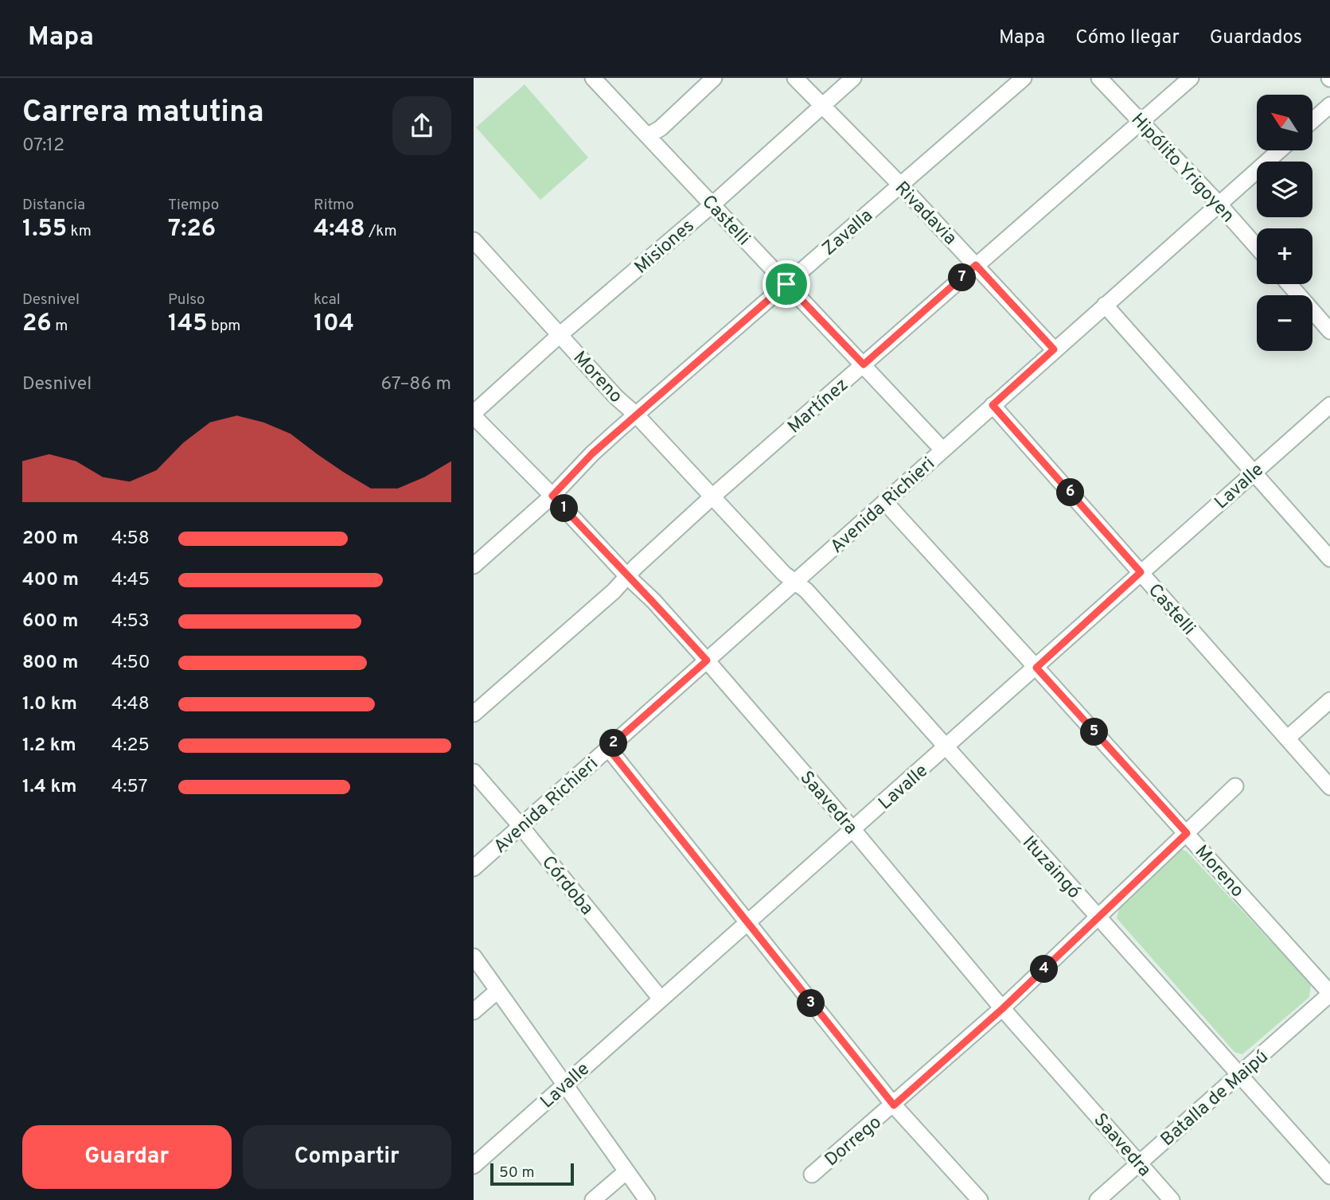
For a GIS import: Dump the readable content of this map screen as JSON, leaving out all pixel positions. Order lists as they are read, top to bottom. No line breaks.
{"streets":{"street":["Hipólito Yrigoyen","Rivadavia","Castelli","Zavalla","Misiones","Moreno","Martínez","Lavalle","Avenida Richieri","Saavedra","Ituzaingó","Córdoba","Batalla de Maipú","Dorrego"]},"crossings":[["Hipólito Yrigoyen","Martínez"],["Hipólito Yrigoyen","Avenida Richieri"],["Rivadavia","Zavalla"],["Rivadavia","Misiones"],["Rivadavia","Martínez"],["Rivadavia","Avenida Richieri"],["Castelli","Zavalla"],["Castelli","Misiones"],["Castelli","Martínez"],["Castelli","Lavalle"],["Castelli","Avenida Richieri"],["Zavalla","Moreno"],["Zavalla","Saavedra"],["Misiones","Moreno"],["Misiones","Saavedra"],["Moreno","Martínez"],["Moreno","Lavalle"],["Moreno","Avenida Richieri"],["Moreno","Ituzaingó"],["Moreno","Batalla de Maipú"],["Moreno","Dorrego"],["Martínez","Saavedra"],["Lavalle","Saavedra"],["Lavalle","Ituzaingó"],["Lavalle","Córdoba"],["Avenida Richieri","Saavedra"],["Avenida Richieri","Ituzaingó"],["Avenida Richieri","Córdoba"],["Saavedra","Batalla de Maipú"],["Saavedra","Dorrego"],["Ituzaingó","Batalla de Maipú"],["Ituzaingó","Dorrego"]],"scale_bar":"50 m","north":"top left","page":{"header":"Mapa","nav":["Mapa","Cómo llegar","Guardados"],"heading":["Carrera matutina","07:12"],"map_buttons":["+","−"],"stats":[["Distancia","1.55 km"],["Tiempo","7:26"],["Ritmo","4:48 /km"],["Desnivel","26 m"],["Pulso","145 bpm"],["kcal","104"]],"pins":["7","6","1","5","2","4","3"],"chart":["Desnivel","67–86 m"],"list":[{"name":"200 m","note":"4:58"},{"name":"400 m","note":"4:45"},{"name":"600 m","note":"4:53"},{"name":"800 m","note":"4:50"},{"name":"1.0 km","note":"4:48"},{"name":"1.2 km","note":"4:25"},{"name":"1.4 km","note":"4:57"}],"buttons":["Guardar","Compartir"],"scale":"50 m"}}
